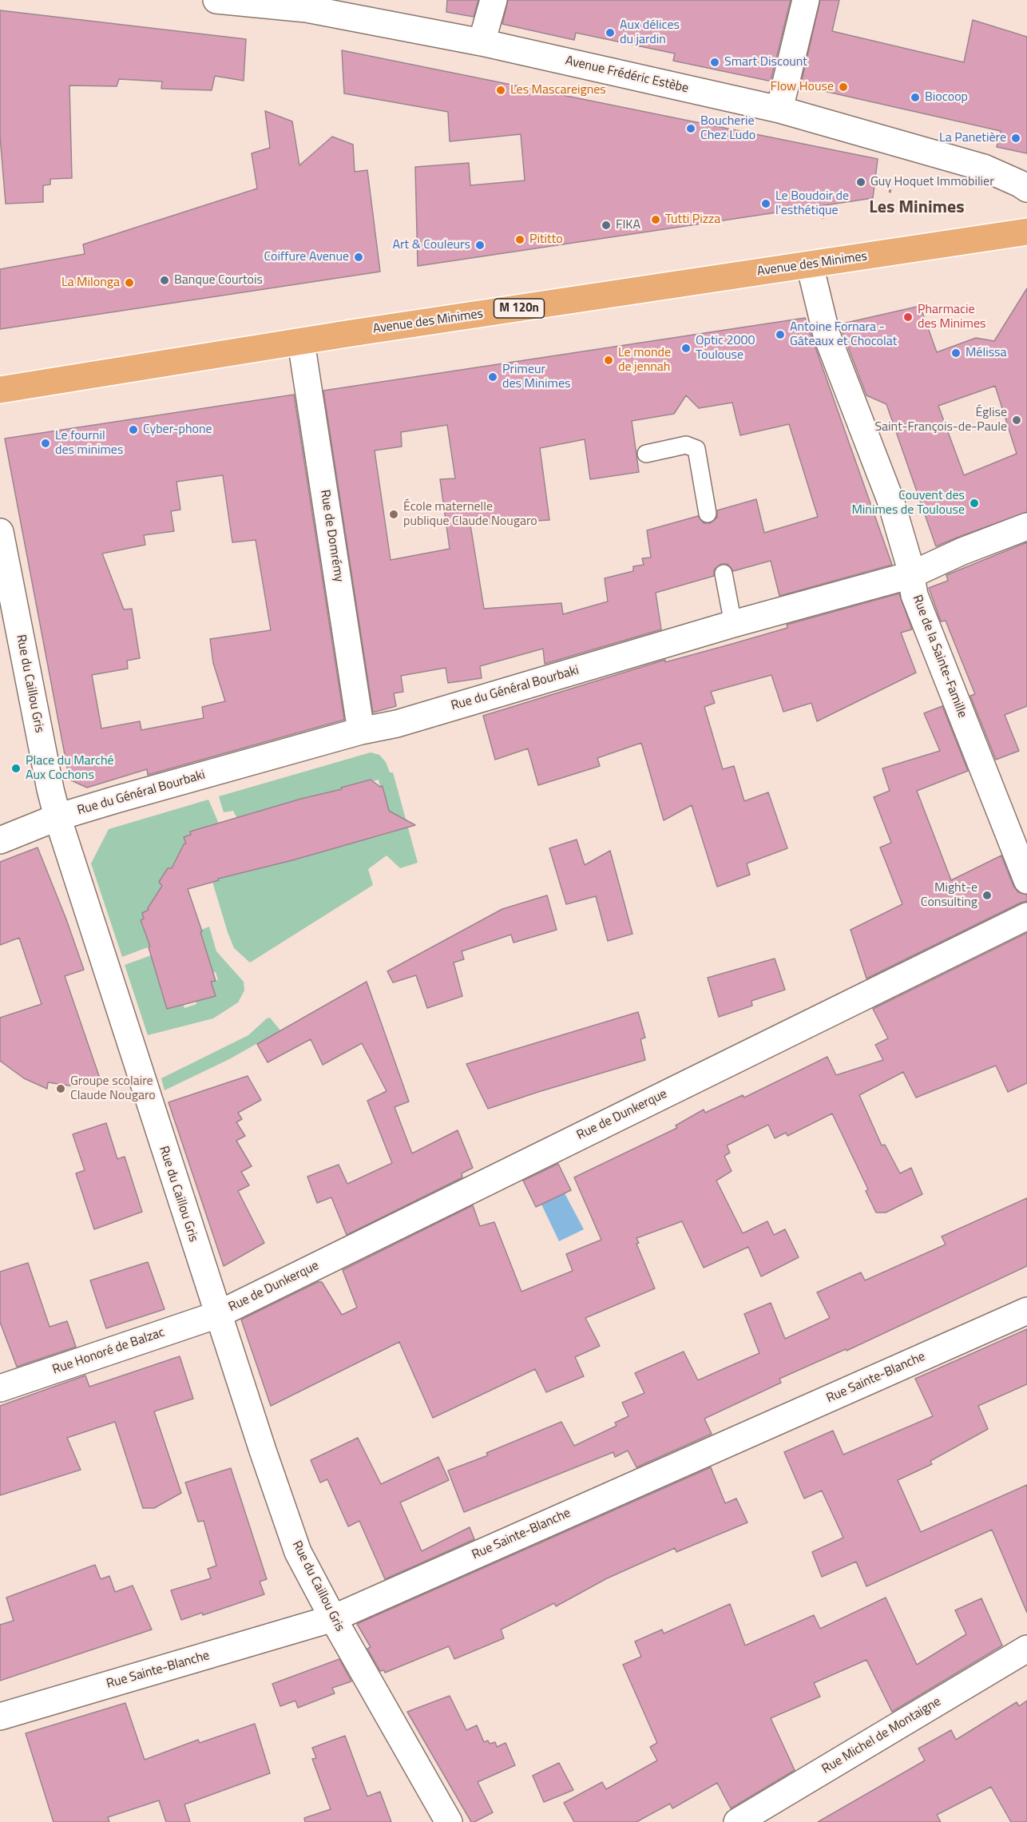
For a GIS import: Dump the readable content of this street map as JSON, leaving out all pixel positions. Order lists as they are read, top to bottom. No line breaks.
{"streets":{"main road":["Avenue des Minimes","M 120n"],"street":["Avenue Frédéric Estèbe","Rue de Domrémy","Rue de la Sainte-Famille","Rue du Caillou Gris","Rue du Général Bourbaki","Rue de Dunkerque","Rue Honoré de Balzac","Rue Sainte-Blanche","Rue Michel de Montaigne"]},"crossings":[["Avenue des Minimes","Rue de Domrémy"],["Avenue des Minimes","Rue de la Sainte-Famille"],["Rue de Domrémy","Rue du Général Bourbaki"],["Rue de la Sainte-Famille","Rue du Général Bourbaki"],["Rue du Caillou Gris","Rue du Général Bourbaki"],["Rue du Caillou Gris","Rue de Dunkerque"],["Rue du Caillou Gris","Rue Honoré de Balzac"],["Rue du Caillou Gris","Rue Sainte-Blanche"],["Rue de Dunkerque","Rue Honoré de Balzac"]],"districts":["Les Minimes"],"places":["Aux délices du jardin","Smart Discount","Flow House","Les Mascareignes","Biocoop","Boucherie Chez Ludo","La Panetière","Guy Hoquet Immobilier","Le Boudoir de l'esthétique","Tutti Pizza","FIKA","Pititto","Art & Couleurs","Coiffure Avenue","Banque Courtois","La Milonga","Pharmacie des Minimes","Antoine Fornara - Gâteaux et Chocolat","Optic 2000 Toulouse","Mélissa","Le monde de jennah","Primeur des Minimes","Église Saint-François-de-Paule","Cyber-phone","Le fournil des minimes","Couvent des Minimes de Toulouse","École maternelle publique Claude Nougaro","Place du Marché Aux Cochons","Might-e Consulting","Groupe scolaire Claude Nougaro"]}
